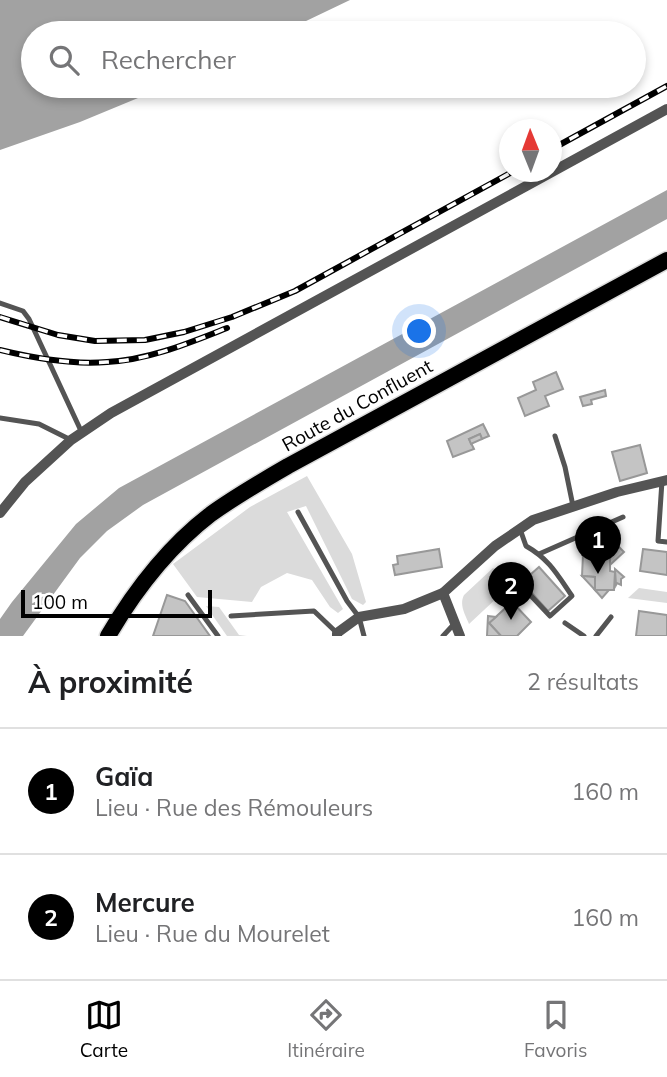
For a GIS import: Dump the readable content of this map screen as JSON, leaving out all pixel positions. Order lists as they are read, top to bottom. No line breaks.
{"streets":{"main road":["Route du Confluent"]},"scale_bar":"100 m","north":"top","page":{"search":"Rechercher","pins":["1","2"],"scale":"100 m","heading":["À proximité","2 résultats"],"list":[{"mark":"1","name":"Gaïa","note":"Lieu · Rue des Rémouleurs","value":"160 m"},{"mark":"2","name":"Mercure","note":"Lieu · Rue du Mourelet","value":"160 m"}],"nav":["Carte","Itinéraire","Favoris"]}}
